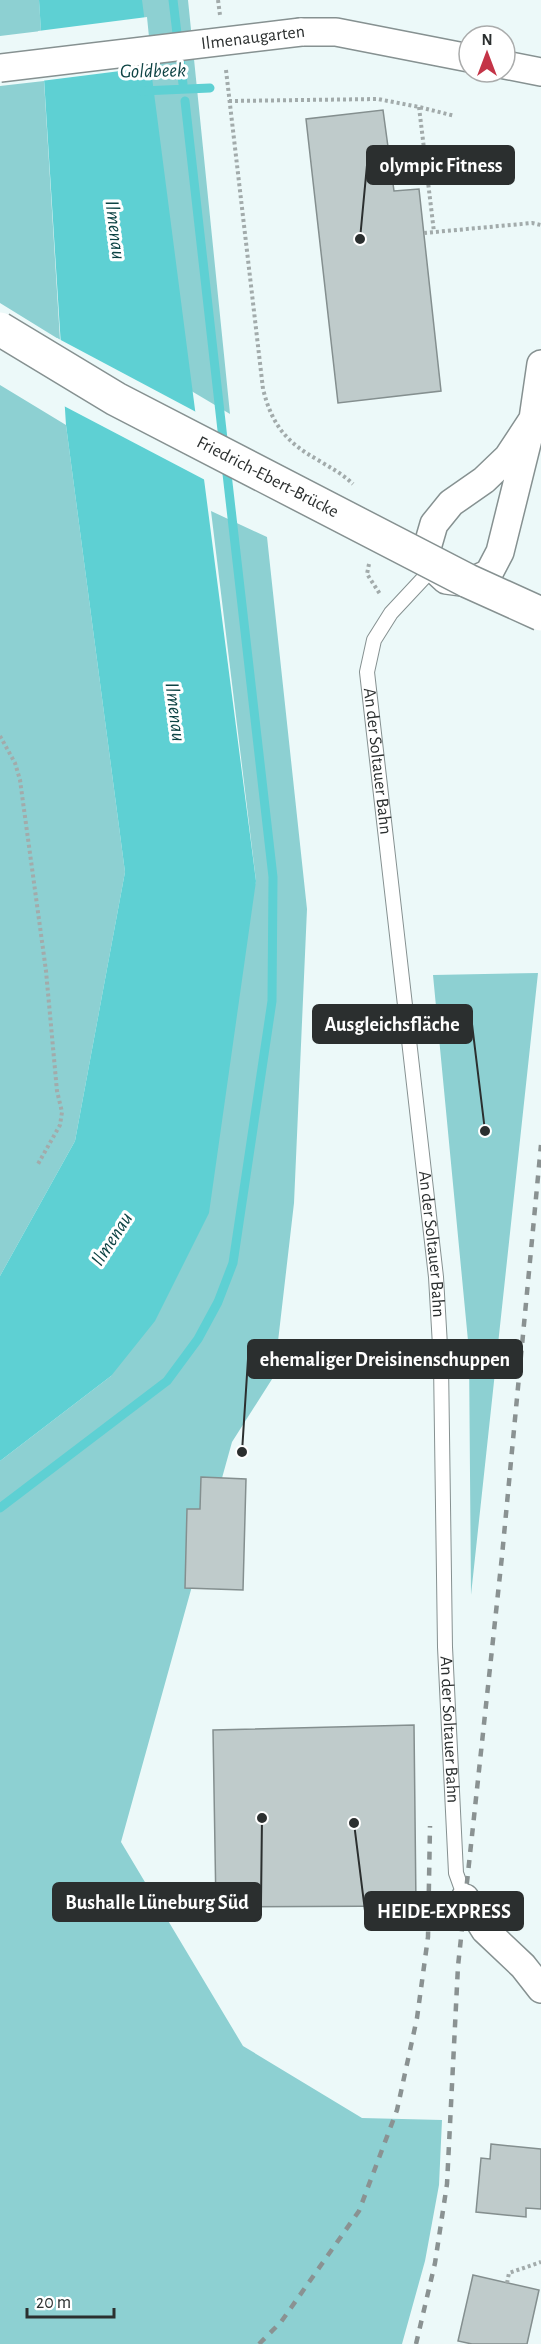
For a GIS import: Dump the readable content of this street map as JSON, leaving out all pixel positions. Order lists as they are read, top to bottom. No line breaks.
{"streets":{"main road":["Friedrich-Ebert-Brücke"],"street":["Ilmenaugarten","An der Soltauer Bahn"]},"water":["Goldbeek","Ilmenau"],"places":["olympic Fitness","Ausgleichsfläche","ehemaliger Dreisinenschuppen","Bushalle Lüneburg Süd","HEIDE-EXPRESS"],"scale_bar":"20 m","north":"top"}
